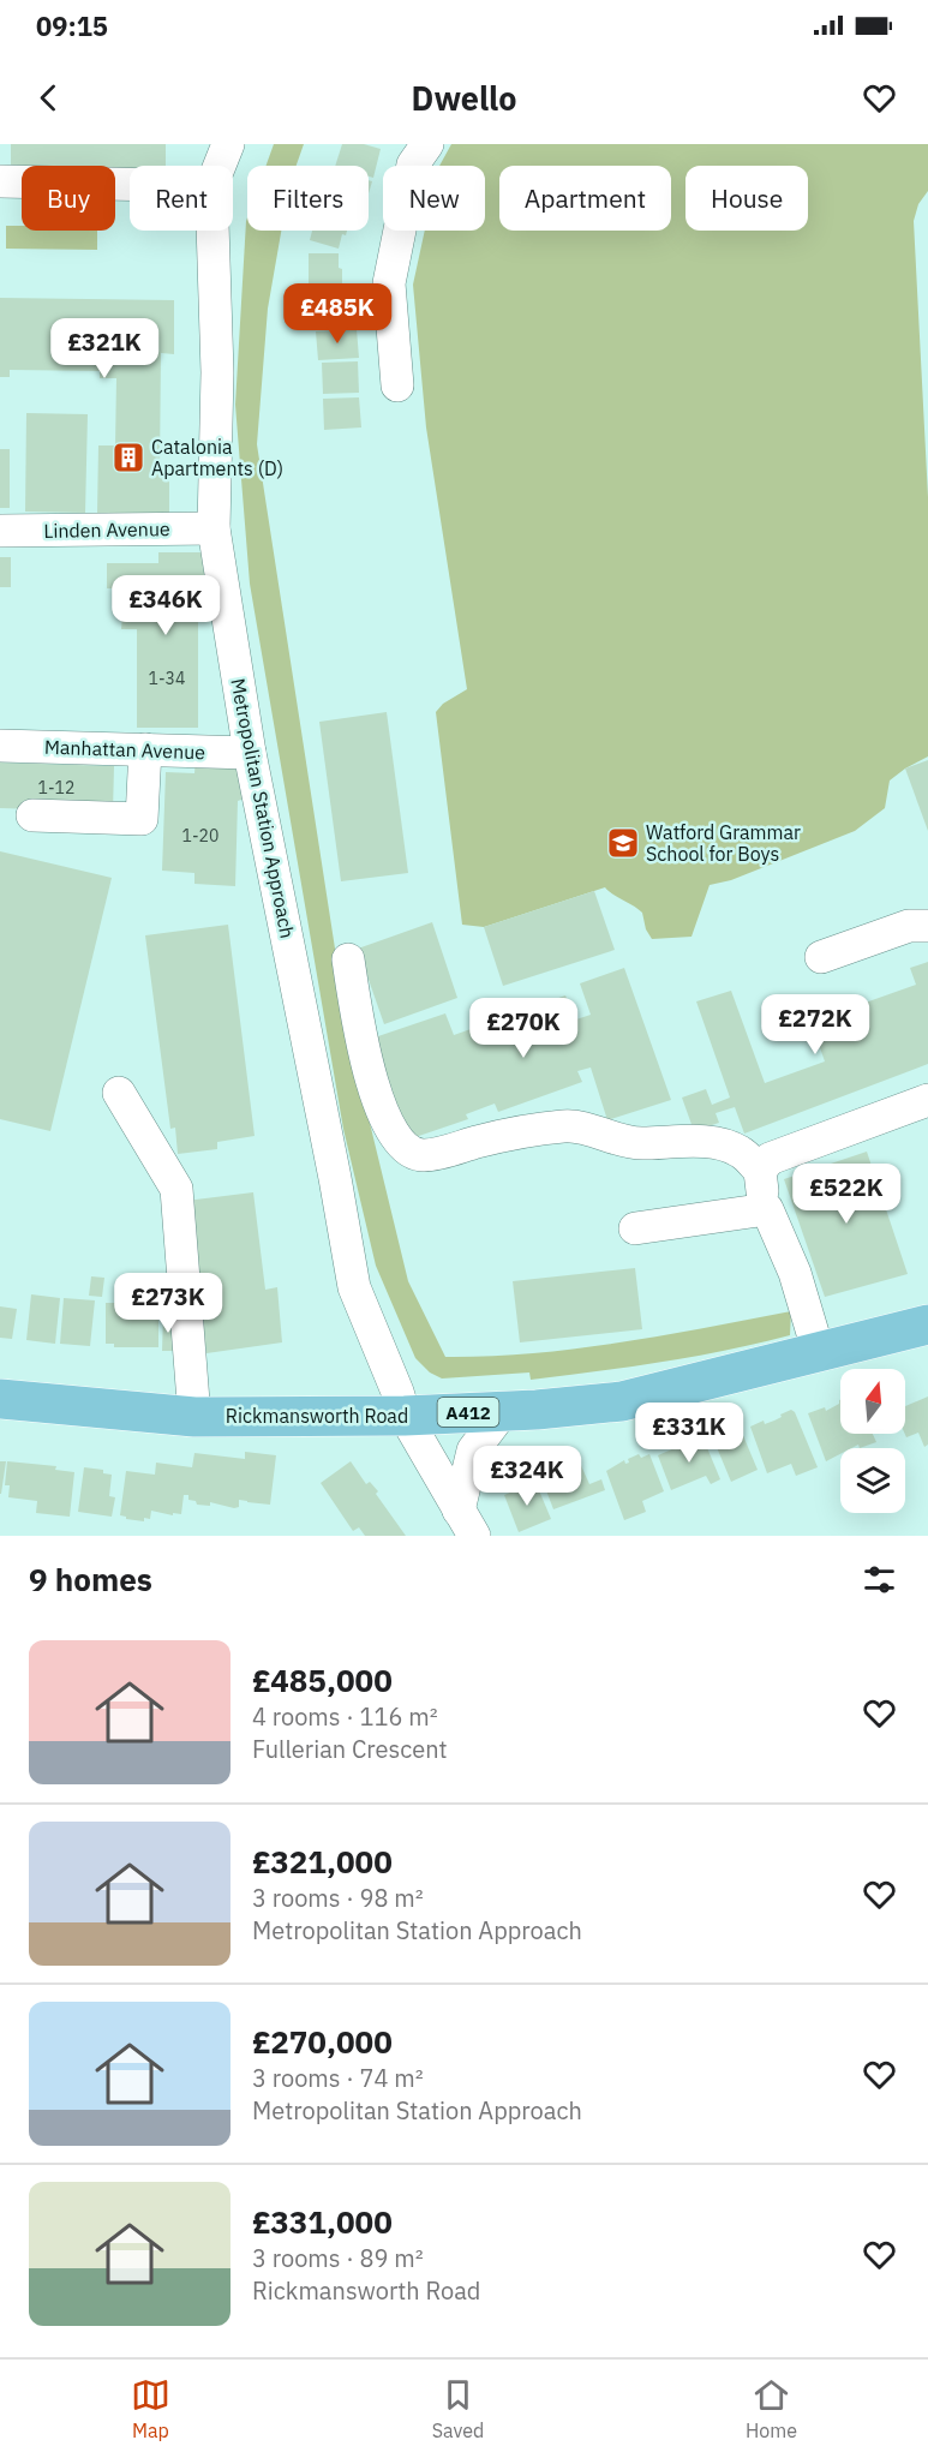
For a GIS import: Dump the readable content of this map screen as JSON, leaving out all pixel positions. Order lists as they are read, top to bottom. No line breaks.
{"streets":{"main road":["A412","Rickmansworth Road"],"street":["Linden Avenue","Manhattan Avenue","Metropolitan Station Approach"]},"crossings":[["Linden Avenue","Metropolitan Station Approach"],["Manhattan Avenue","Metropolitan Station Approach"],["Metropolitan Station Approach","Rickmansworth Road"]],"places":{"building":["Catalonia Apartments (D)"],"school or university":["Watford Grammar School for Boys"]},"house_numbers":["1-34","1-12","1-20"],"north":"top","page":{"status":"09:15","header":"Dwello","chip":["Buy","Rent","Filters","New","Apartment","House"],"price":["£485K","£321K","£346K","£272K","£270K","£522K","£273K","£331K","£324K"],"heading":"9 homes","list":[{"name":"£485,000","note":"4 rooms · 116 m² · Fullerian Crescent"},{"name":"£321,000","note":"3 rooms · 98 m² · Metropolitan Station Approach"},{"name":"£270,000","note":"3 rooms · 74 m² · Metropolitan Station Approach"},{"name":"£331,000","note":"3 rooms · 89 m² · Rickmansworth Road"}],"tabs":["Map","Saved","Home"]}}
